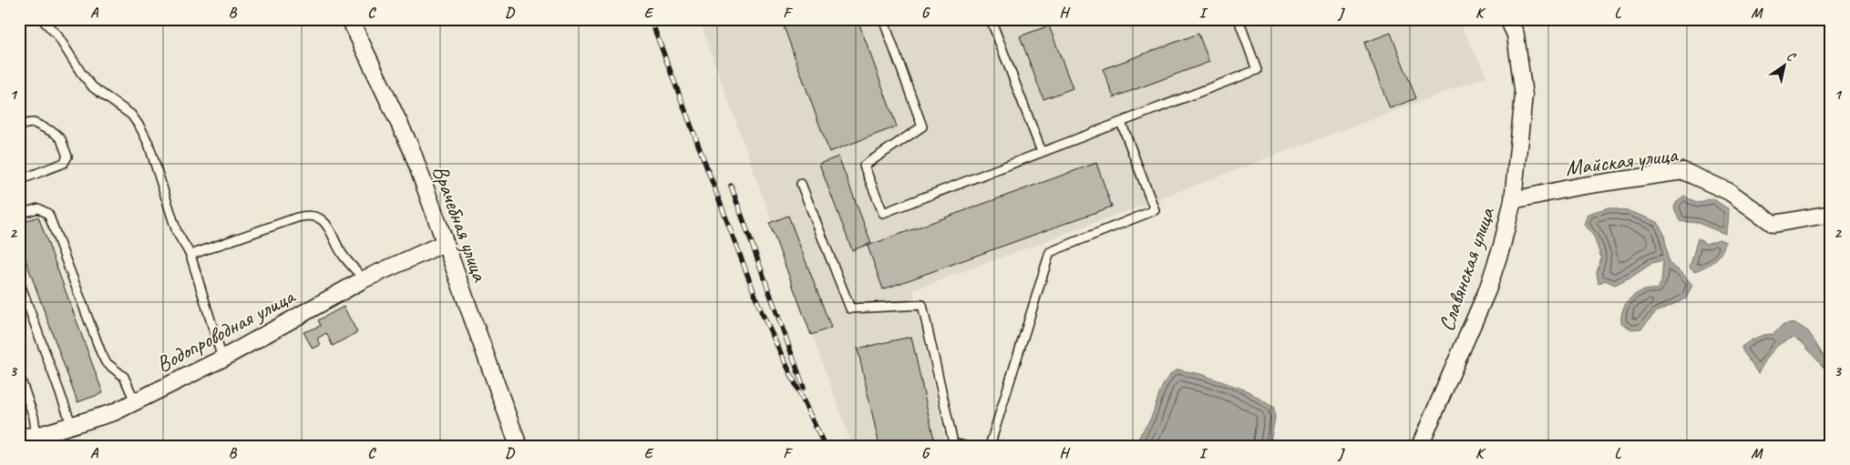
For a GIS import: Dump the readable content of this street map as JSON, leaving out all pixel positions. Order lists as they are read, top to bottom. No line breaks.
{"streets":{"street":["Майская улица","Врачебная улица","Славянская улица","Водопроводная улица"]},"crossings":[["Майская улица","Славянская улица"],["Врачебная улица","Водопроводная улица"]],"north":"top right","grid":{"columns":["A","B","C","D","E","F","G","H","I","J","K","L","M"],"rows":["1","2","3"]}}
